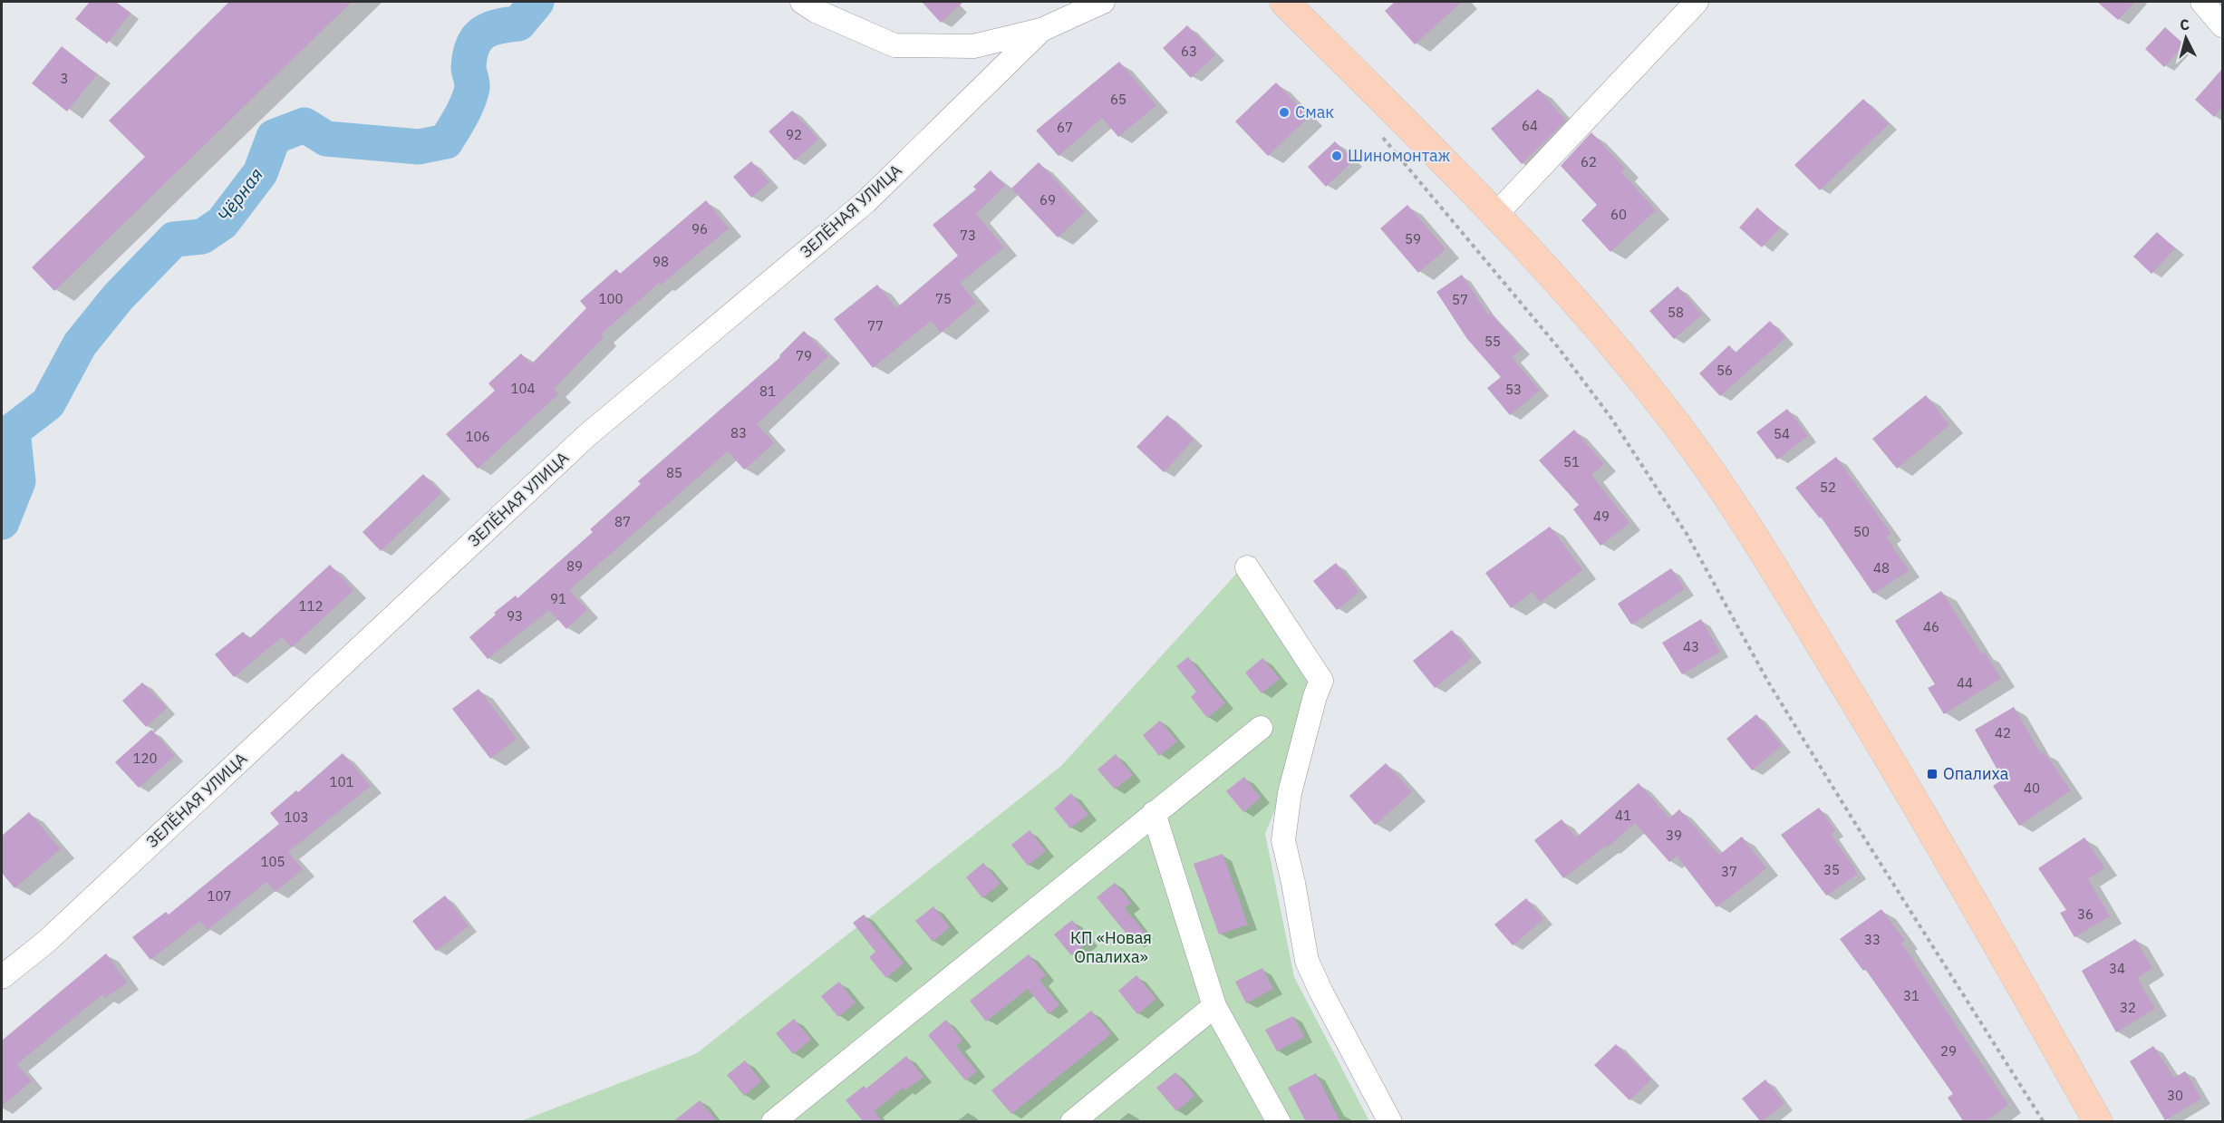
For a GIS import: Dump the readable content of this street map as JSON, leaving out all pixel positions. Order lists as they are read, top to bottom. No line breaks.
{"streets":{"street":["ЗЕЛЁНАЯ УЛИЦА"]},"water":["Чёрная"],"parks":["КП «Новая Опалиха»"],"places":{"other":["Смак","Шиномонтаж"],"transit":["Опалиха"]},"house_numbers":["63","3","65","64","67","92","62","69","60","96","73","59","98","100","75","57","58","77","55","79","56","104","53","81","83","54","106","51","85","52","49","87","50","89","48","91","112","93","46","43","44","42","120","101","40","41","103","39","105","35","37","107","36","33","34","31","32","29","30"],"north":"top"}
